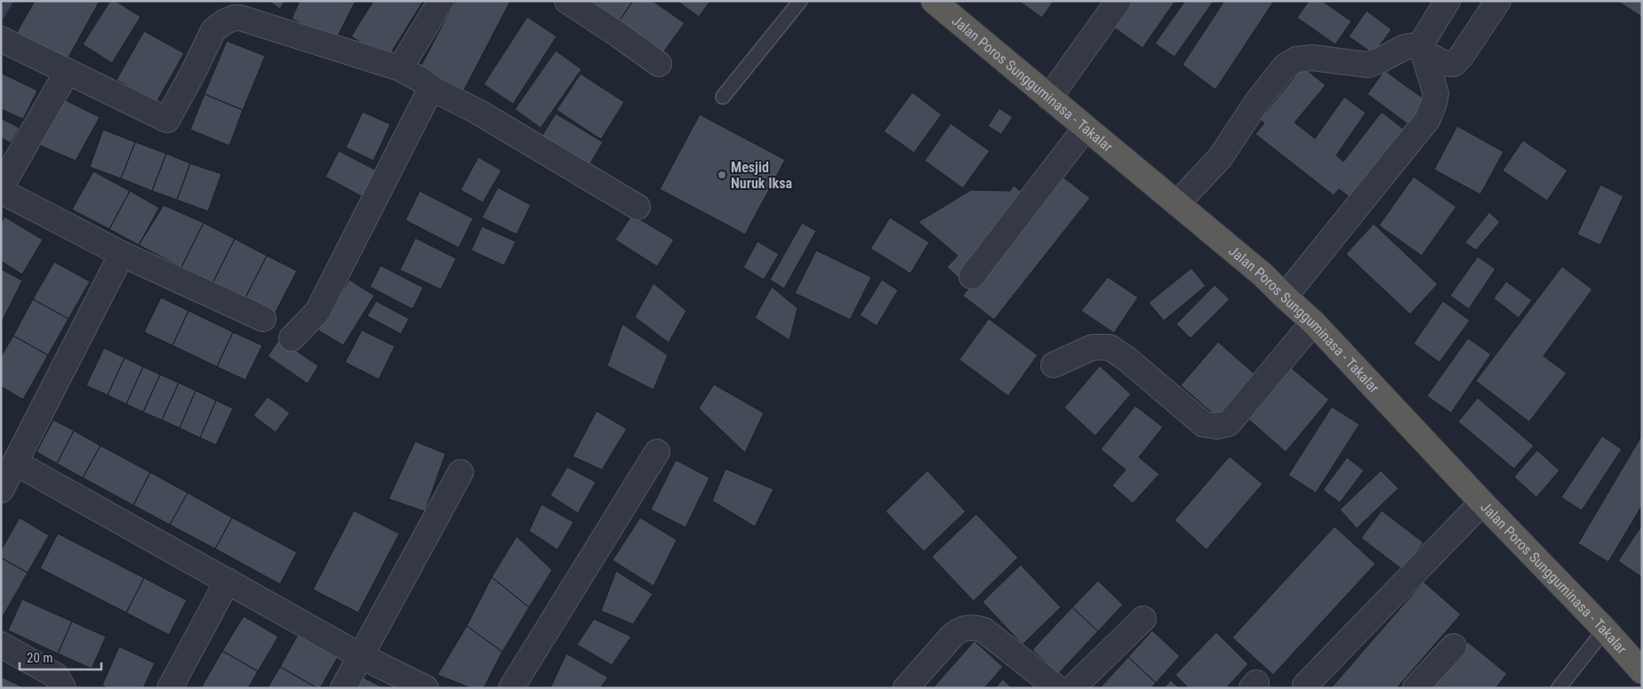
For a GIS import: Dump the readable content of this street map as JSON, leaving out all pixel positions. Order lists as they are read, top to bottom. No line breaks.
{"streets":{"highway":["Jalan Poros Sungguminasa - Takalar"]},"places":["Mesjid Nuruk Iksa"],"scale_bar":"20 m"}
